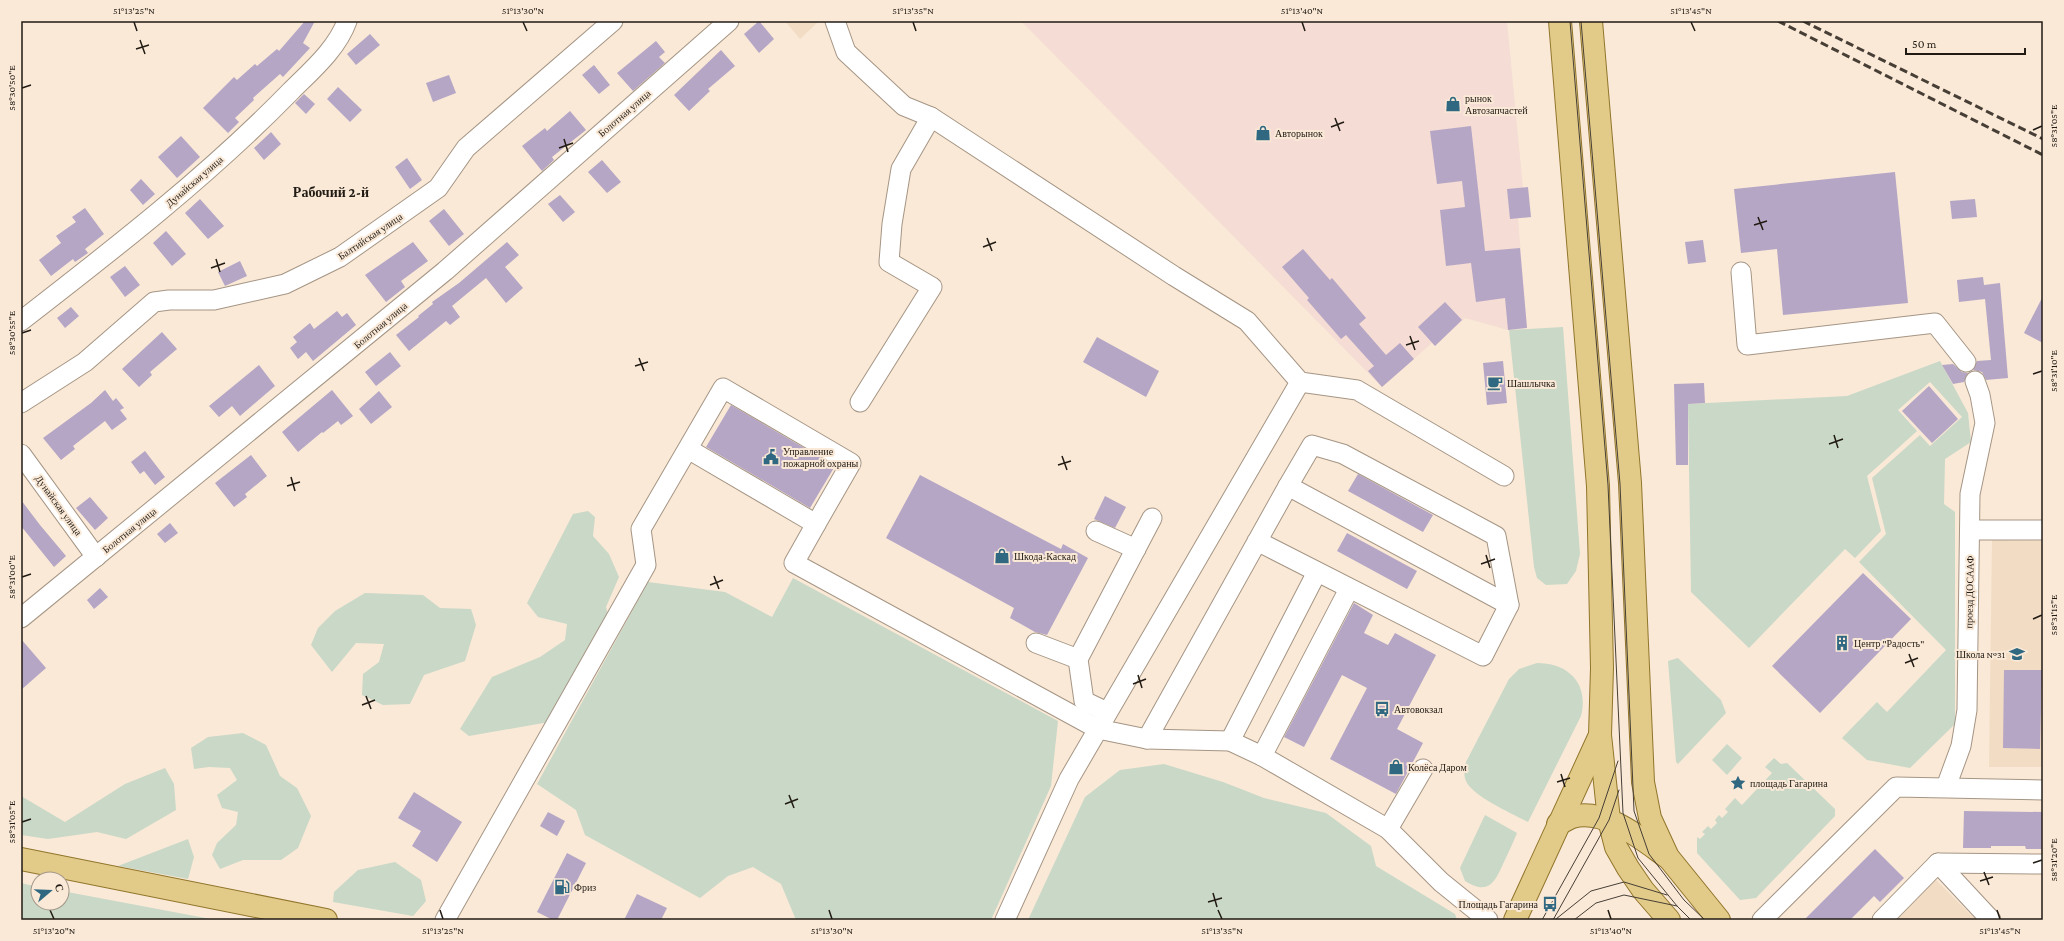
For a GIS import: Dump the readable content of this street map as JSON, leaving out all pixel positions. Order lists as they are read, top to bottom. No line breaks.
{"streets":{"street":["Болотная улица","Дунайская улица","Балтийская улица","проезд ДОСААФ"]},"crossings":[["Болотная улица","Дунайская улица"]],"districts":["Рабочий 2‑й"],"places":{"shop":["рынок Автозапчастей","Авторынок","Шкода-Каскад","Колёса Даром"],"cafe":["Шашлычка"],"public building":["Управление пожарной охраны"],"building":["Центр \"Радость\""],"school or university":["Школа №31"],"bus stop":["Автовокзал","Площадь Гагарина"],"place":["площадь Гагарина"],"fuel station":["Фриз"]},"scale_bar":"50 m","north":"right","coordinates":["51°13'25\"N","51°13'30\"N","51°13'35\"N","51°13'40\"N","51°13'45\"N","58°30'50\"E","58°31'05\"E","58°30'55\"E","58°31'10\"E","58°31'00\"E","58°31'15\"E","58°31'20\"E","51°13'20\"N"]}
